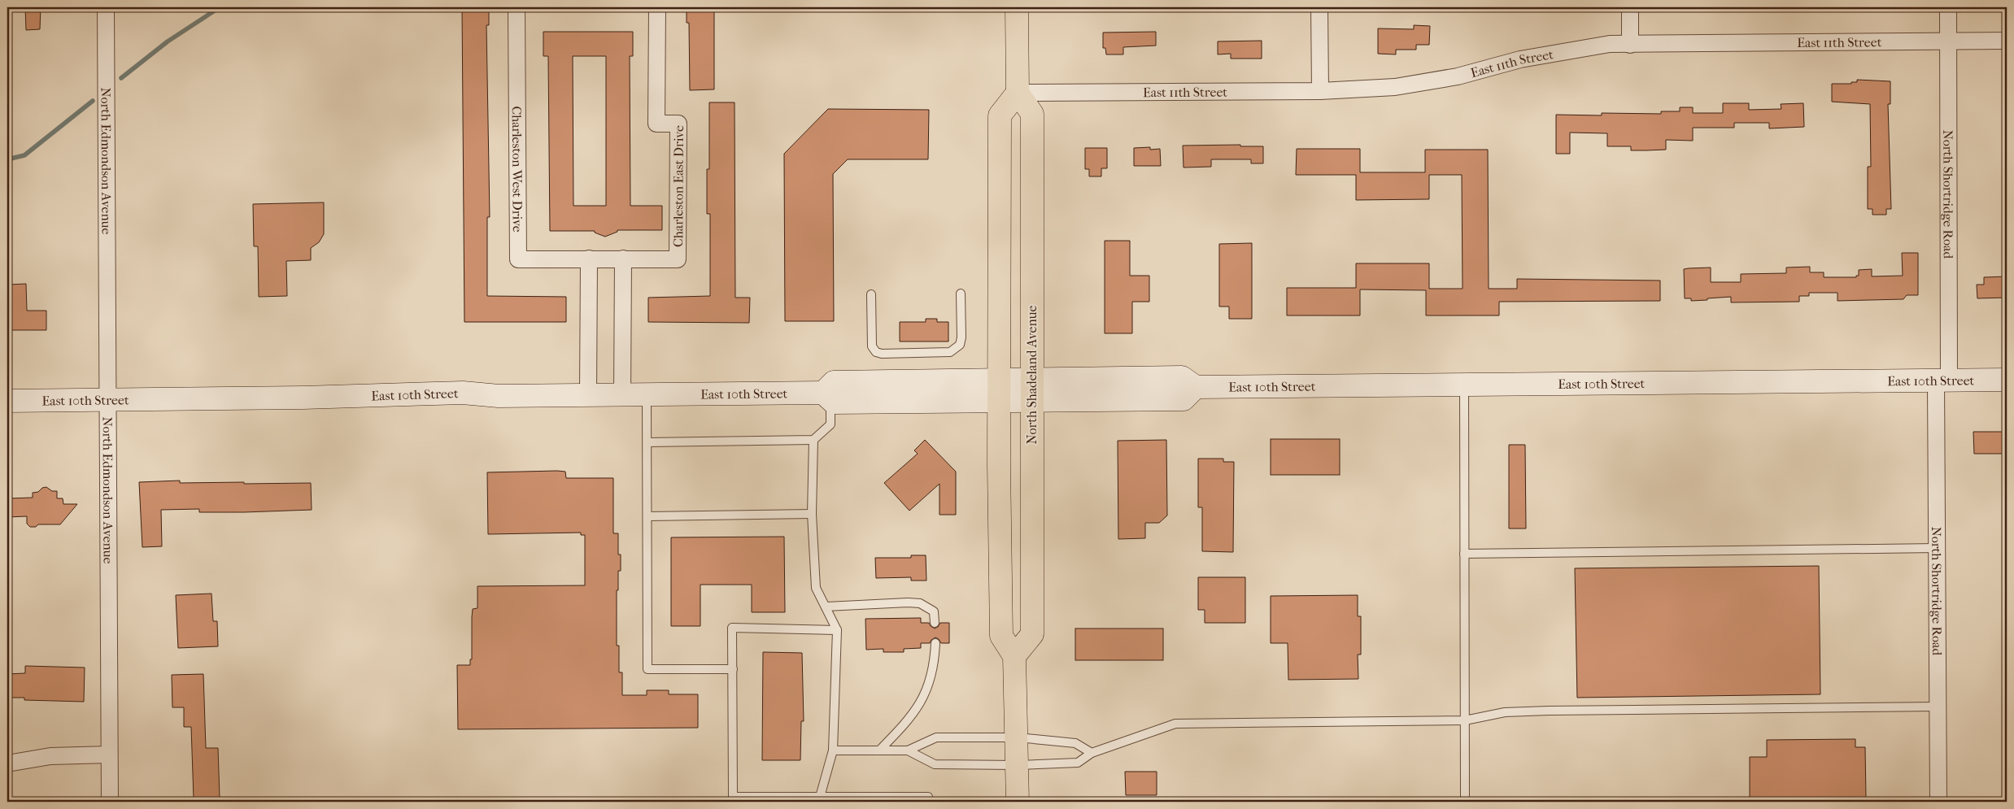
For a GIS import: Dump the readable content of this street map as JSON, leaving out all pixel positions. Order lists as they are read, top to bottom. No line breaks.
{"streets":{"main road":["North Shadeland Avenue","East 10th Street"],"street":["East 11th Street","North Edmondson Avenue","Charleston West Drive","Charleston East Drive","North Shortridge Road"]},"crossings":[["East 11th Street","North Shortridge Road"],["East 11th Street","North Shadeland Avenue"],["North Edmondson Avenue","East 10th Street"],["Charleston West Drive","Charleston East Drive"],["North Shortridge Road","East 10th Street"],["North Shadeland Avenue","East 10th Street"]]}
